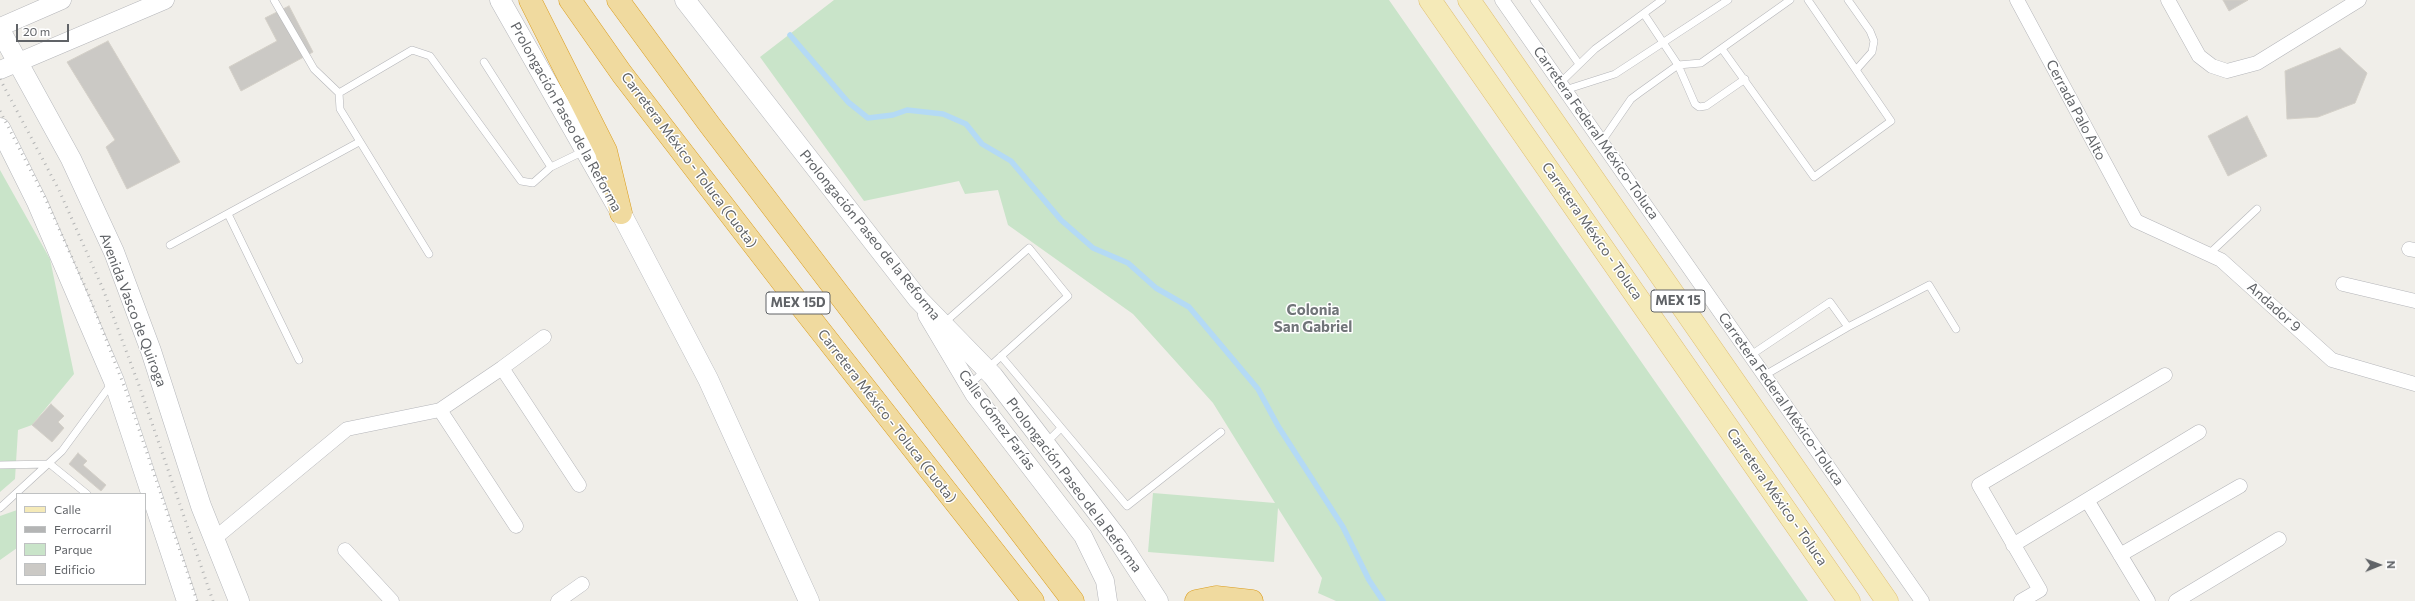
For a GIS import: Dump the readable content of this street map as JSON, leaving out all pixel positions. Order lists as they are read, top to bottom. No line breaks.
{"streets":{"highway":["Carretera México - Toluca (Cuota)","MEX 15D"],"main road":["Prolongación Paseo de la Reforma","Carretera México - Toluca","MEX 15","Avenida Vasco de Quiroga"],"street":["Cerrada Palo Alto","Carretera Federal México-Toluca","Andador 9","Calle Gómez Farías"]},"crossings":[["Cerrada Palo Alto","Andador 9"],["Prolongación Paseo de la Reforma","Calle Gómez Farías"]],"districts":["Colonia San Gabriel"],"legend":["Calle","Ferrocarril","Parque","Edificio"],"scale_bar":"20 m","north":"right"}
